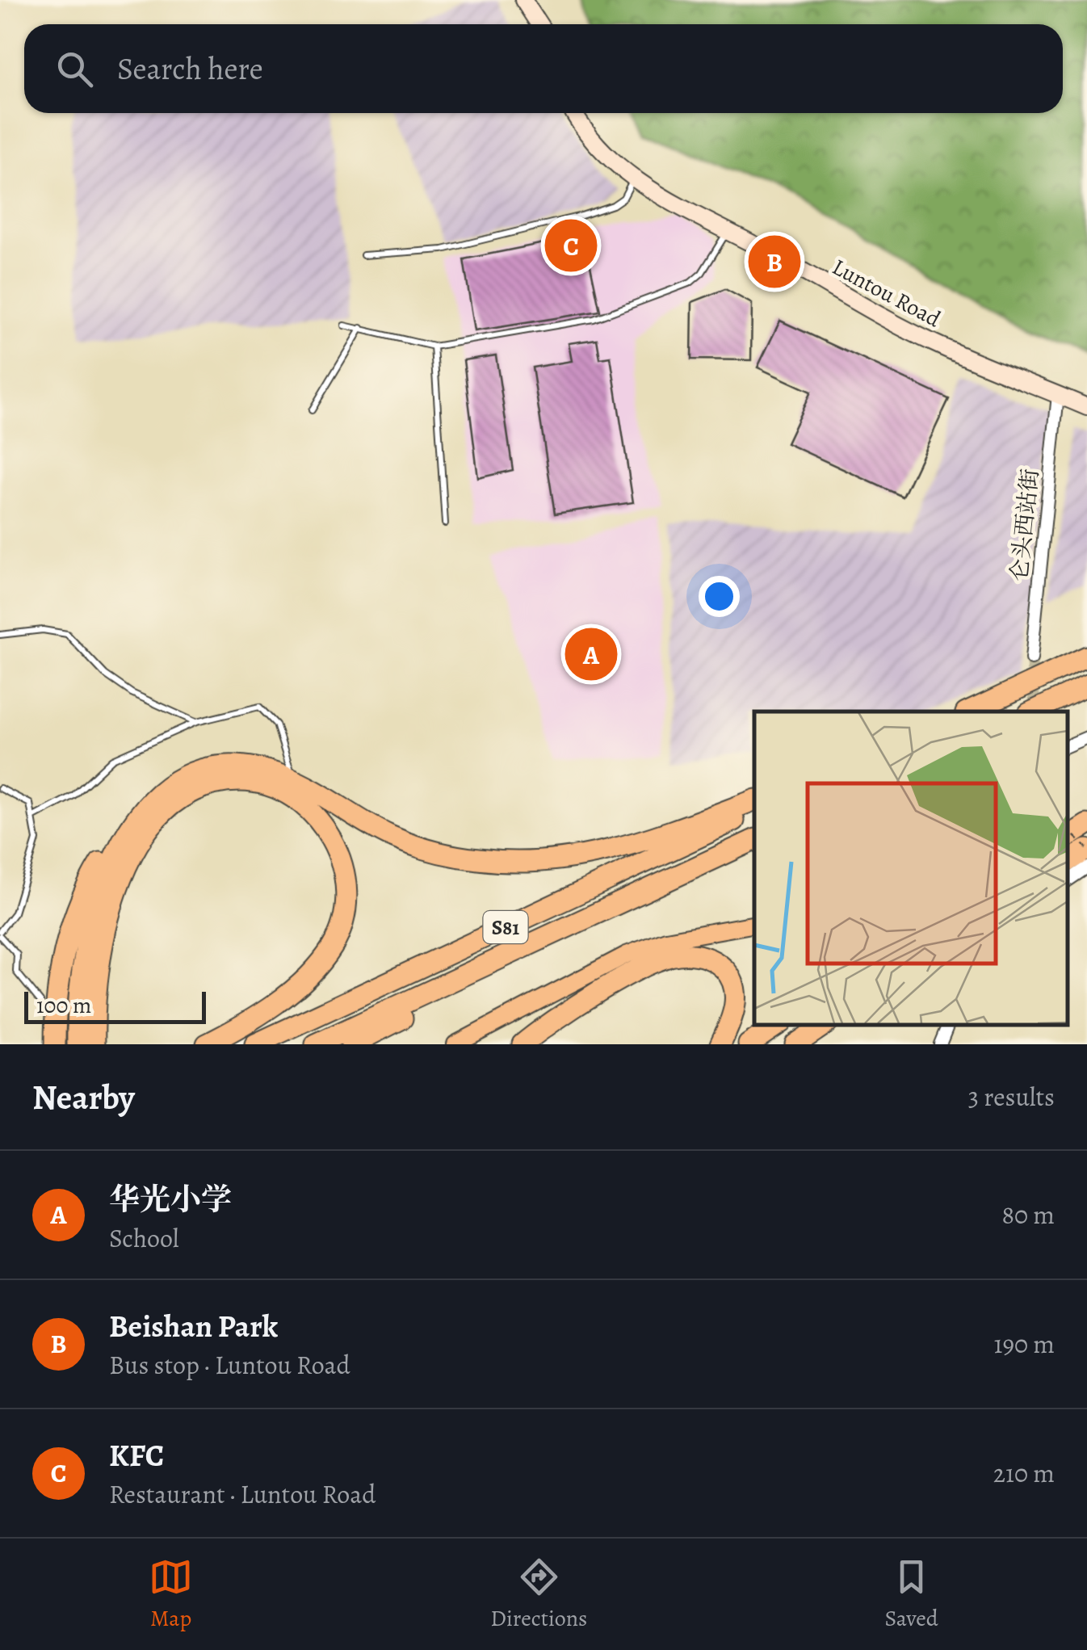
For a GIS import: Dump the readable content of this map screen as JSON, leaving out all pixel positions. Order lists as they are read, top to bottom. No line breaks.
{"streets":{"highway":["S81"],"street":["Luntou Road","仑头西站街"]},"crossings":[["Luntou Road","仑头西站街"]],"scale_bar":"100 m","page":{"search":"Search here","pins":["C","B","A"],"scale":"100 m","heading":["Nearby","3 results"],"list":[{"mark":"A","name":"华光小学","note":"School","value":"80 m"},{"mark":"B","name":"Beishan Park","note":"Bus stop · Luntou Road","value":"190 m"},{"mark":"C","name":"KFC","note":"Restaurant · Luntou Road","value":"210 m"}],"nav":["Map","Directions","Saved"]}}
